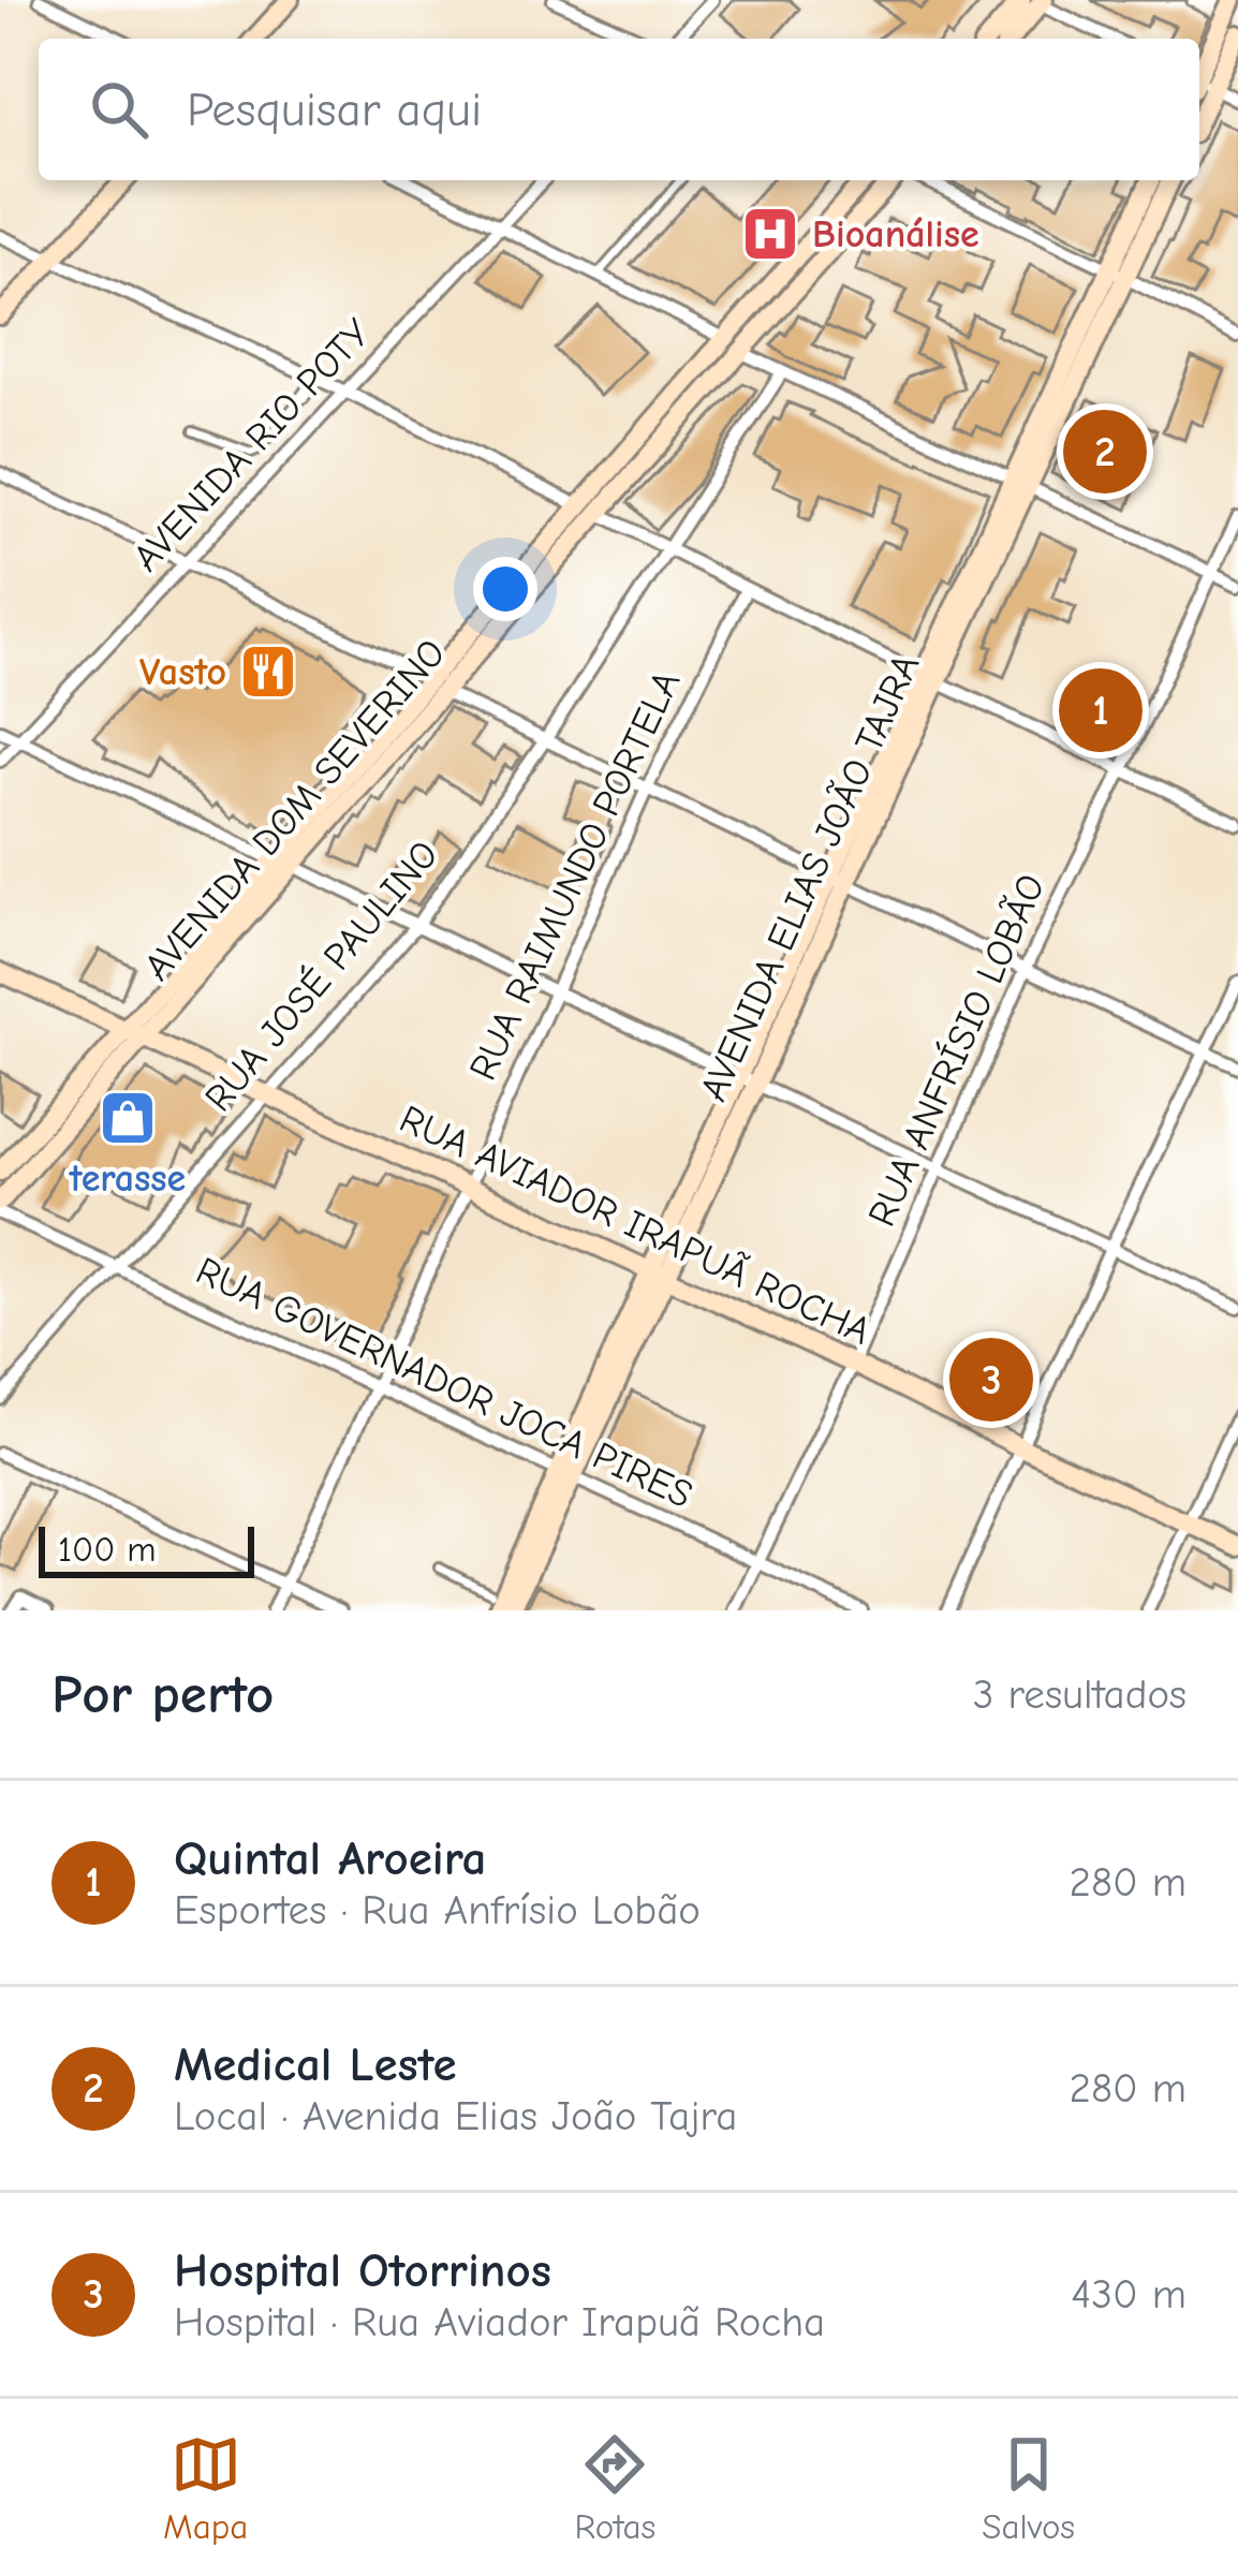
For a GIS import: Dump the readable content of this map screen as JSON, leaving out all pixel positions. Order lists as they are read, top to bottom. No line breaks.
{"streets":{"street":["AVENIDA RIO POTY","AVENIDA DOM SEVERINO","RUA RAIMUNDO PORTELA","AVENIDA ELIAS JOÃO TAJRA","RUA JOSÉ PAULINO","RUA ANFRÍSIO LOBÃO","RUA AVIADOR IRAPUÃ ROCHA","RUA GOVERNADOR JOCA PIRES"]},"crossings":[["AVENIDA DOM SEVERINO","RUA AVIADOR IRAPUÃ ROCHA"],["RUA RAIMUNDO PORTELA","RUA AVIADOR IRAPUÃ ROCHA"],["RUA RAIMUNDO PORTELA","RUA GOVERNADOR JOCA PIRES"],["AVENIDA ELIAS JOÃO TAJRA","RUA AVIADOR IRAPUÃ ROCHA"],["AVENIDA ELIAS JOÃO TAJRA","RUA GOVERNADOR JOCA PIRES"],["RUA JOSÉ PAULINO","RUA AVIADOR IRAPUÃ ROCHA"],["RUA JOSÉ PAULINO","RUA GOVERNADOR JOCA PIRES"],["RUA ANFRÍSIO LOBÃO","RUA AVIADOR IRAPUÃ ROCHA"],["RUA ANFRÍSIO LOBÃO","RUA GOVERNADOR JOCA PIRES"]],"places":{"hospital":["Bioanálise"],"restaurant":["Vasto"],"shop":["terasse"]},"scale_bar":"100 m","page":{"search":"Pesquisar aqui","pins":["2","1","3"],"scale":"100 m","heading":["Por perto","3 resultados"],"list":[{"mark":"1","name":"Quintal Aroeira","note":"Esportes · Rua Anfrísio Lobão","value":"280 m"},{"mark":"2","name":"Medical Leste","note":"Local · Avenida Elias João Tajra","value":"280 m"},{"mark":"3","name":"Hospital Otorrinos","note":"Hospital · Rua Aviador Irapuã Rocha","value":"430 m"}],"nav":["Mapa","Rotas","Salvos"]}}
